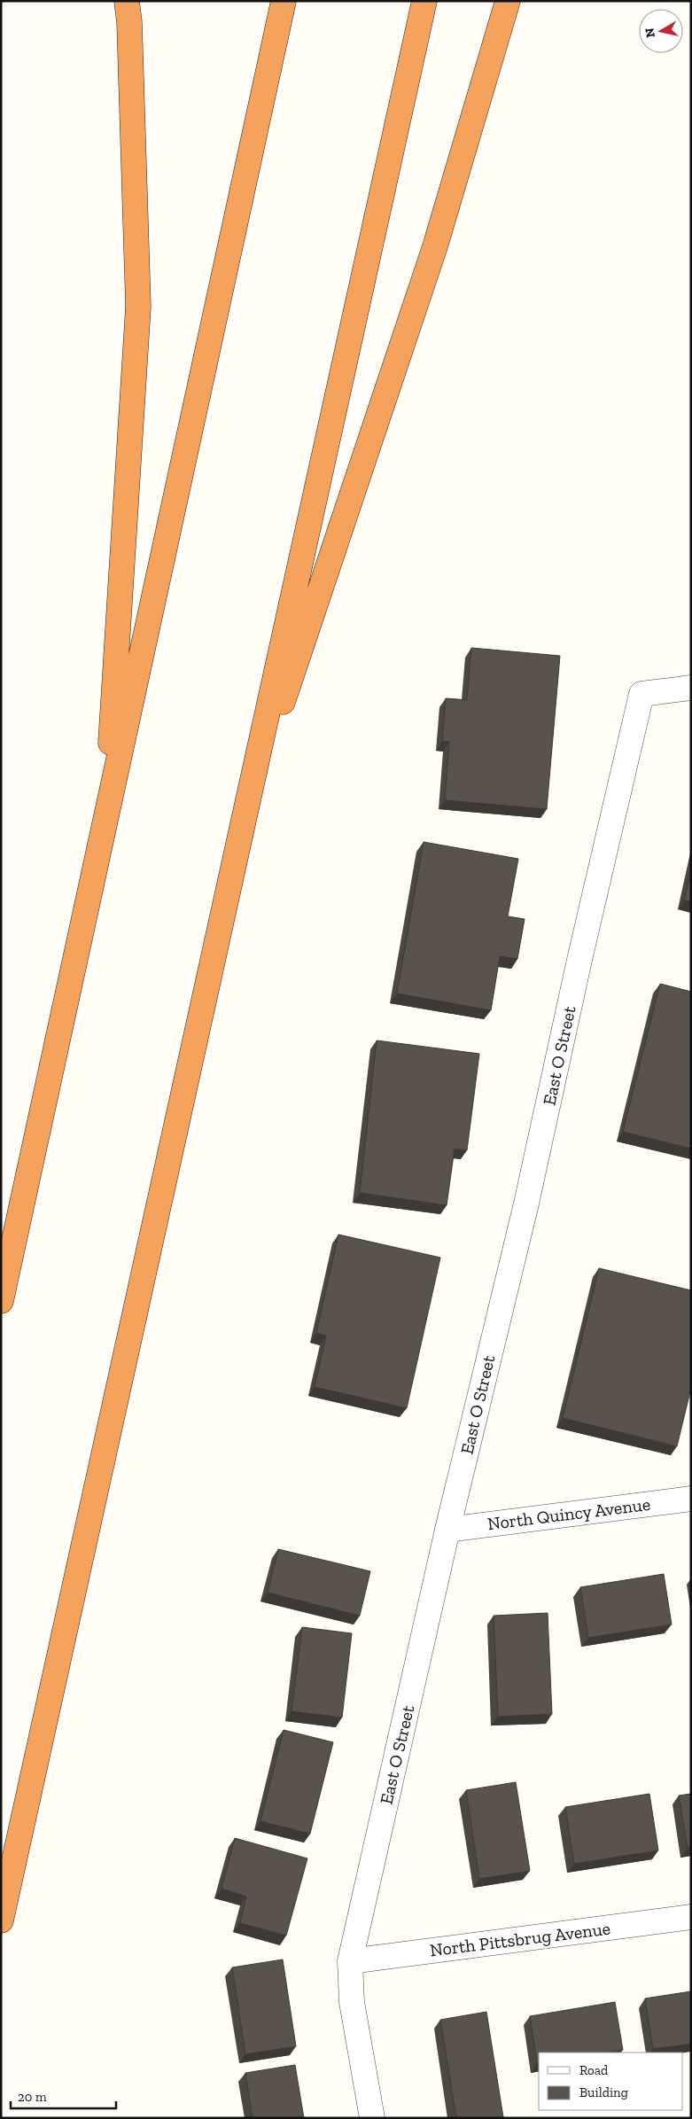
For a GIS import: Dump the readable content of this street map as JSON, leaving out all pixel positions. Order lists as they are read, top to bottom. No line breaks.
{"streets":{"street":["East O Street","North Quincy Avenue","North Pittsbrug Avenue"]},"crossings":[["East O Street","North Quincy Avenue"],["East O Street","North Pittsbrug Avenue"]],"legend":["Road","Building"],"scale_bar":"20 m","north":"left"}
